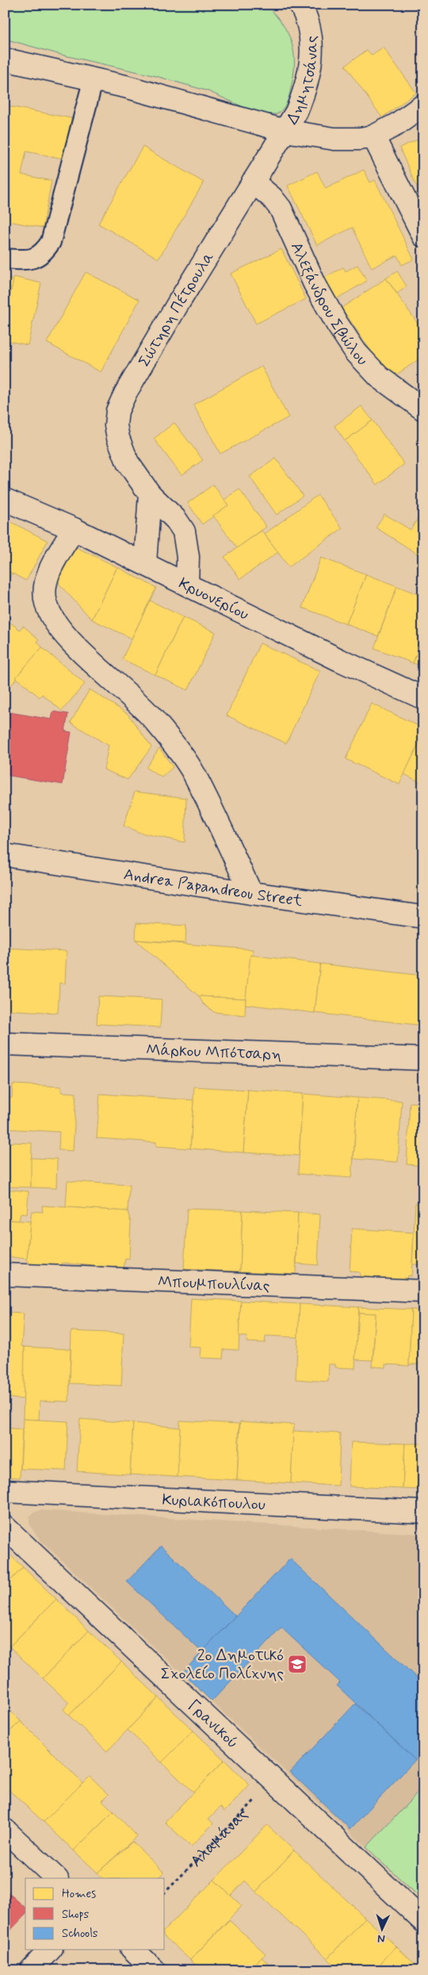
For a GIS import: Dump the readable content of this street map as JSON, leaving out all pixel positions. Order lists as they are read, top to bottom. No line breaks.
{"streets":{"street":["Δημητσάνας","Αλεξάνδρου Σβώλου","Σώτηρη Πέτρουλα","Κρυονερίου","Andrea Papandreou Street","Μάρκου Μπότσαρη","Μπουμπουλίνας","Κυριακόπουλου","Γρανικού"],"path":["Αλαμάνας"]},"crossings":[["Δημητσάνας","Σώτηρη Πέτρουλα"],["Αλεξάνδρου Σβώλου","Σώτηρη Πέτρουλα"],["Σώτηρη Πέτρουλα","Κρυονερίου"],["Γρανικού","Αλαμάνας"]],"places":{"school or university":["2ο Δημοτικό Σχολείο Πολίχνης"]},"legend":["Homes","Shops","Schools"],"north":"bottom"}
